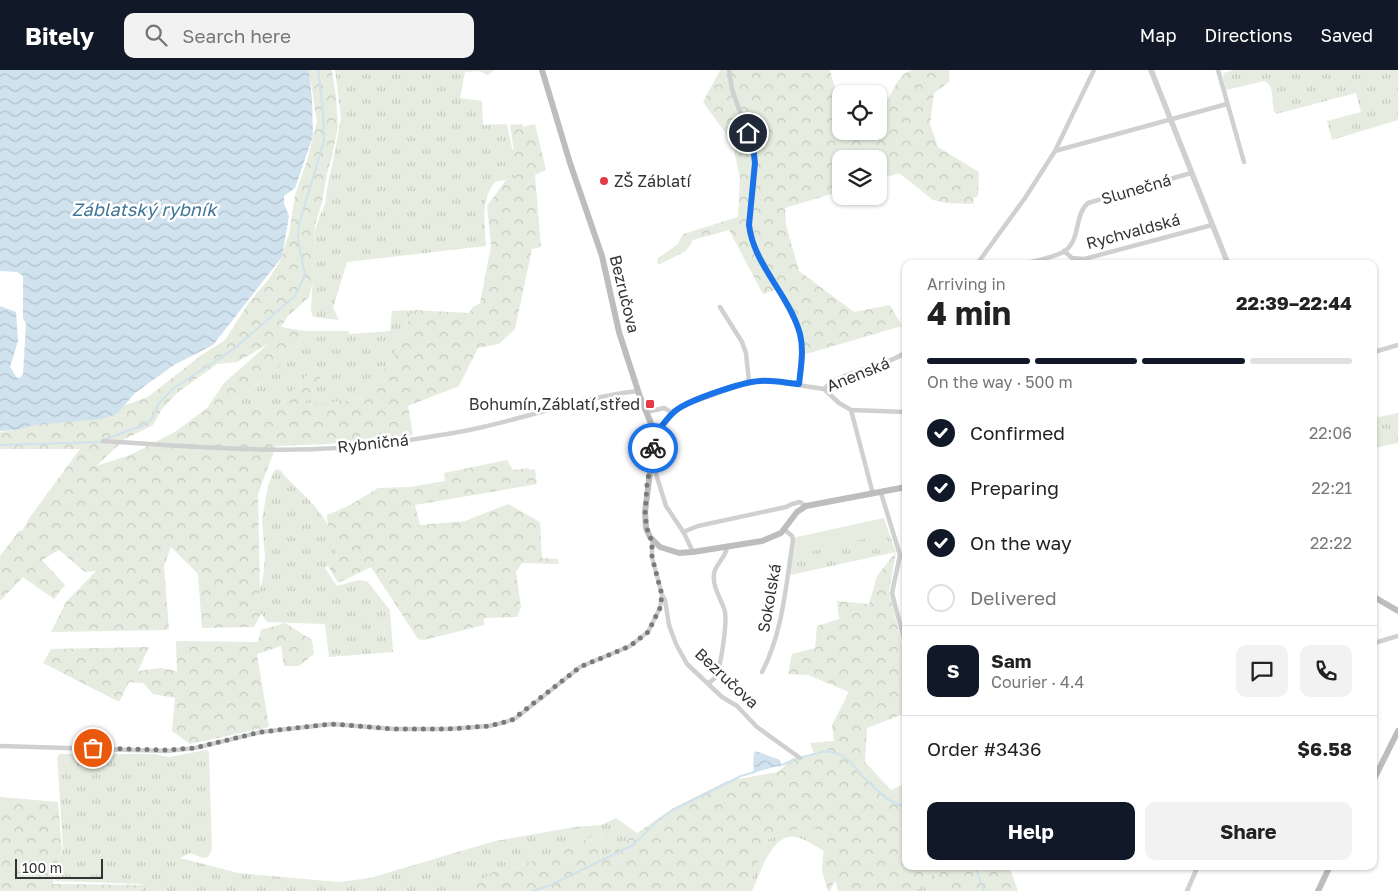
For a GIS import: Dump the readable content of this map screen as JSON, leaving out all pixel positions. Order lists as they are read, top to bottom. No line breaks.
{"streets":{"main road":["Bezručova","Sokolská"],"street":["Slunečná","Rychvaldská","Anenská","Rybničná"]},"crossings":[["Slunečná","Rychvaldská"],["Bezručova","Anenská"],["Bezručova","Rybničná"],["Bezručova","Sokolská"]],"water":["Záblatský rybník"],"places":{"other":["ZŠ Záblatí"],"transit":["Bohumín,Záblatí,střed"]},"scale_bar":"100 m","page":{"header":"Bitely","search":"Search here","nav":["Map","Directions","Saved"],"heading":["4 min","Arriving in","22:39–22:44"],"panel":["Sam","Courier · 4.4","Order #3436","$6.58"],"bar":"On the way · 500 m","list":[["Confirmed","22:06"],["Preparing","22:21"],["On the way","22:22"],"Delivered"],"round":"S","buttons":["Help","Share"],"scale":"100 m"}}
